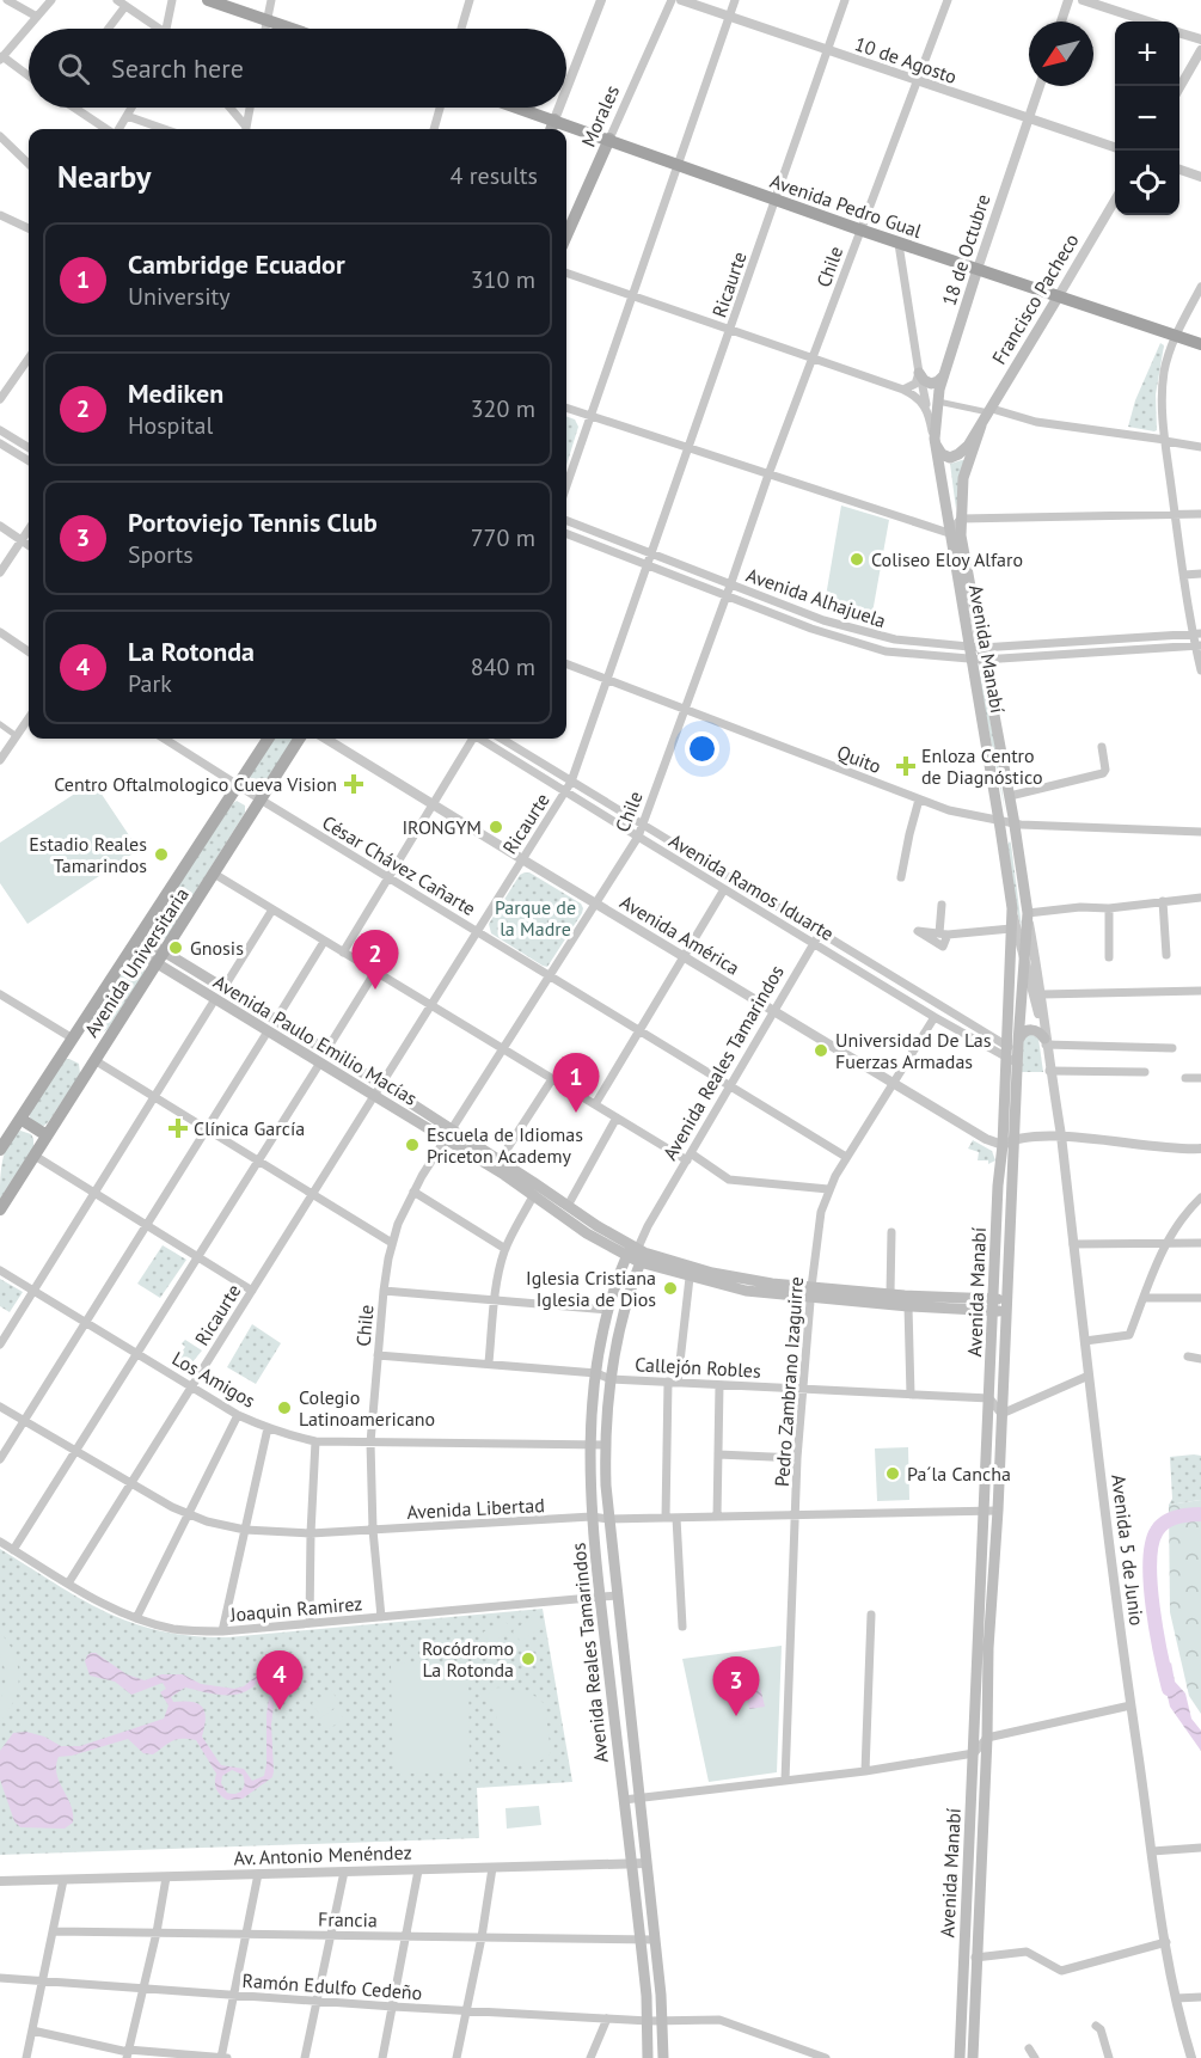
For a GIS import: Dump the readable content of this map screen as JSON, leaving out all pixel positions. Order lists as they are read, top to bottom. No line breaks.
{"streets":{"highway":["Avenida Pedro Gual"],"main road":["Morales","18 de Octubre","Francisco Pacheco","Avenida Manabí","Avenida Universitaria","Avenida Paulo Emilio Macías","Avenida Reales Tamarindos"],"street":["10 de Agosto","Chile","Ricaurte","Avenida Alhajuela","Quito","César Chávez Cañarte","Avenida Ramos Iduarte","Avenida América","Callejón Robles","Los Amigos","Pedro Zambrano Izaguirre","Avenida Libertad","Avenida 5 de Junio","Joaquin Ramirez","Av. Antonio Menéndez","Francia","Ramón Edulfo Cedeño"]},"crossings":[["10 de Agosto","18 de Octubre"],["10 de Agosto","Chile"],["10 de Agosto","Ricaurte"],["Morales","Avenida Pedro Gual"],["Avenida Pedro Gual","18 de Octubre"],["Avenida Pedro Gual","Chile"],["Avenida Pedro Gual","Ricaurte"],["Avenida Pedro Gual","Francisco Pacheco"],["18 de Octubre","Avenida Manabí"],["Chile","Avenida Alhajuela"],["Chile","Quito"],["Chile","César Chávez Cañarte"],["Chile","Avenida Ramos Iduarte"],["Chile","Avenida América"],["Chile","Avenida Paulo Emilio Macías"],["Chile","Callejón Robles"],["Chile","Los Amigos"],["Chile","Avenida Libertad"],["Chile","Joaquin Ramirez"],["Ricaurte","Avenida Alhajuela"],["Ricaurte","Quito"],["Ricaurte","César Chávez Cañarte"],["Ricaurte","Avenida Ramos Iduarte"],["Ricaurte","Avenida América"],["Ricaurte","Avenida Paulo Emilio Macías"],["Ricaurte","Los Amigos"],["Ricaurte","Avenida Libertad"],["Ricaurte","Joaquin Ramirez"],["Avenida Alhajuela","Avenida Manabí"],["Avenida Manabí","Quito"],["Avenida Manabí","Avenida Ramos Iduarte"],["Avenida Manabí","Avenida América"],["Avenida Manabí","Avenida Paulo Emilio Macías"],["Avenida Manabí","Callejón Robles"],["Avenida Manabí","Avenida Libertad"],["Avenida Manabí","Avenida 5 de Junio"],["César Chávez Cañarte","Avenida Universitaria"],["César Chávez Cañarte","Avenida Reales Tamarindos"],["César Chávez Cañarte","Pedro Zambrano Izaguirre"],["Avenida Ramos Iduarte","Avenida Reales Tamarindos"],["Avenida Ramos Iduarte","Pedro Zambrano Izaguirre"],["Avenida América","Avenida Reales Tamarindos"],["Avenida América","Pedro Zambrano Izaguirre"],["Avenida Universitaria","Avenida Paulo Emilio Macías"],["Avenida Paulo Emilio Macías","Avenida Reales Tamarindos"],["Avenida Paulo Emilio Macías","Pedro Zambrano Izaguirre"],["Avenida Reales Tamarindos","Callejón Robles"],["Avenida Reales Tamarindos","Los Amigos"],["Avenida Reales Tamarindos","Avenida Libertad"],["Avenida Reales Tamarindos","Joaquin Ramirez"],["Avenida Reales Tamarindos","Av. Antonio Menéndez"],["Avenida Reales Tamarindos","Francia"],["Avenida Reales Tamarindos","Ramón Edulfo Cedeño"],["Callejón Robles","Pedro Zambrano Izaguirre"],["Pedro Zambrano Izaguirre","Avenida Libertad"]],"parks":["Parque de la Madre"],"places":{"other":["Coliseo Eloy Alfaro","IRONGYM","Estadio Reales Tamarindos","Gnosis","Universidad De Las Fuerzas Armadas","Escuela de Idiomas Priceton Academy","Iglesia Cristiana Iglesia de Dios","Colegio Latinoamericano","Pa´la Cancha","Rocódromo La Rotonda"],"health":["Enloza Centro de Diagnóstico","Centro Oftalmologico Cueva Vision","Clínica García"]},"north":"bottom left","page":{"map_buttons":["+","−"],"search":"Search here","heading":["Nearby","4 results"],"list":[{"mark":"1","name":"Cambridge Ecuador","note":"University","value":"310 m"},{"mark":"2","name":"Mediken","note":"Hospital","value":"320 m"},{"mark":"3","name":"Portoviejo Tennis Club","note":"Sports","value":"770 m"},{"mark":"4","name":"La Rotonda","note":"Park","value":"840 m"}],"pins":["2","1","4","3"]}}
